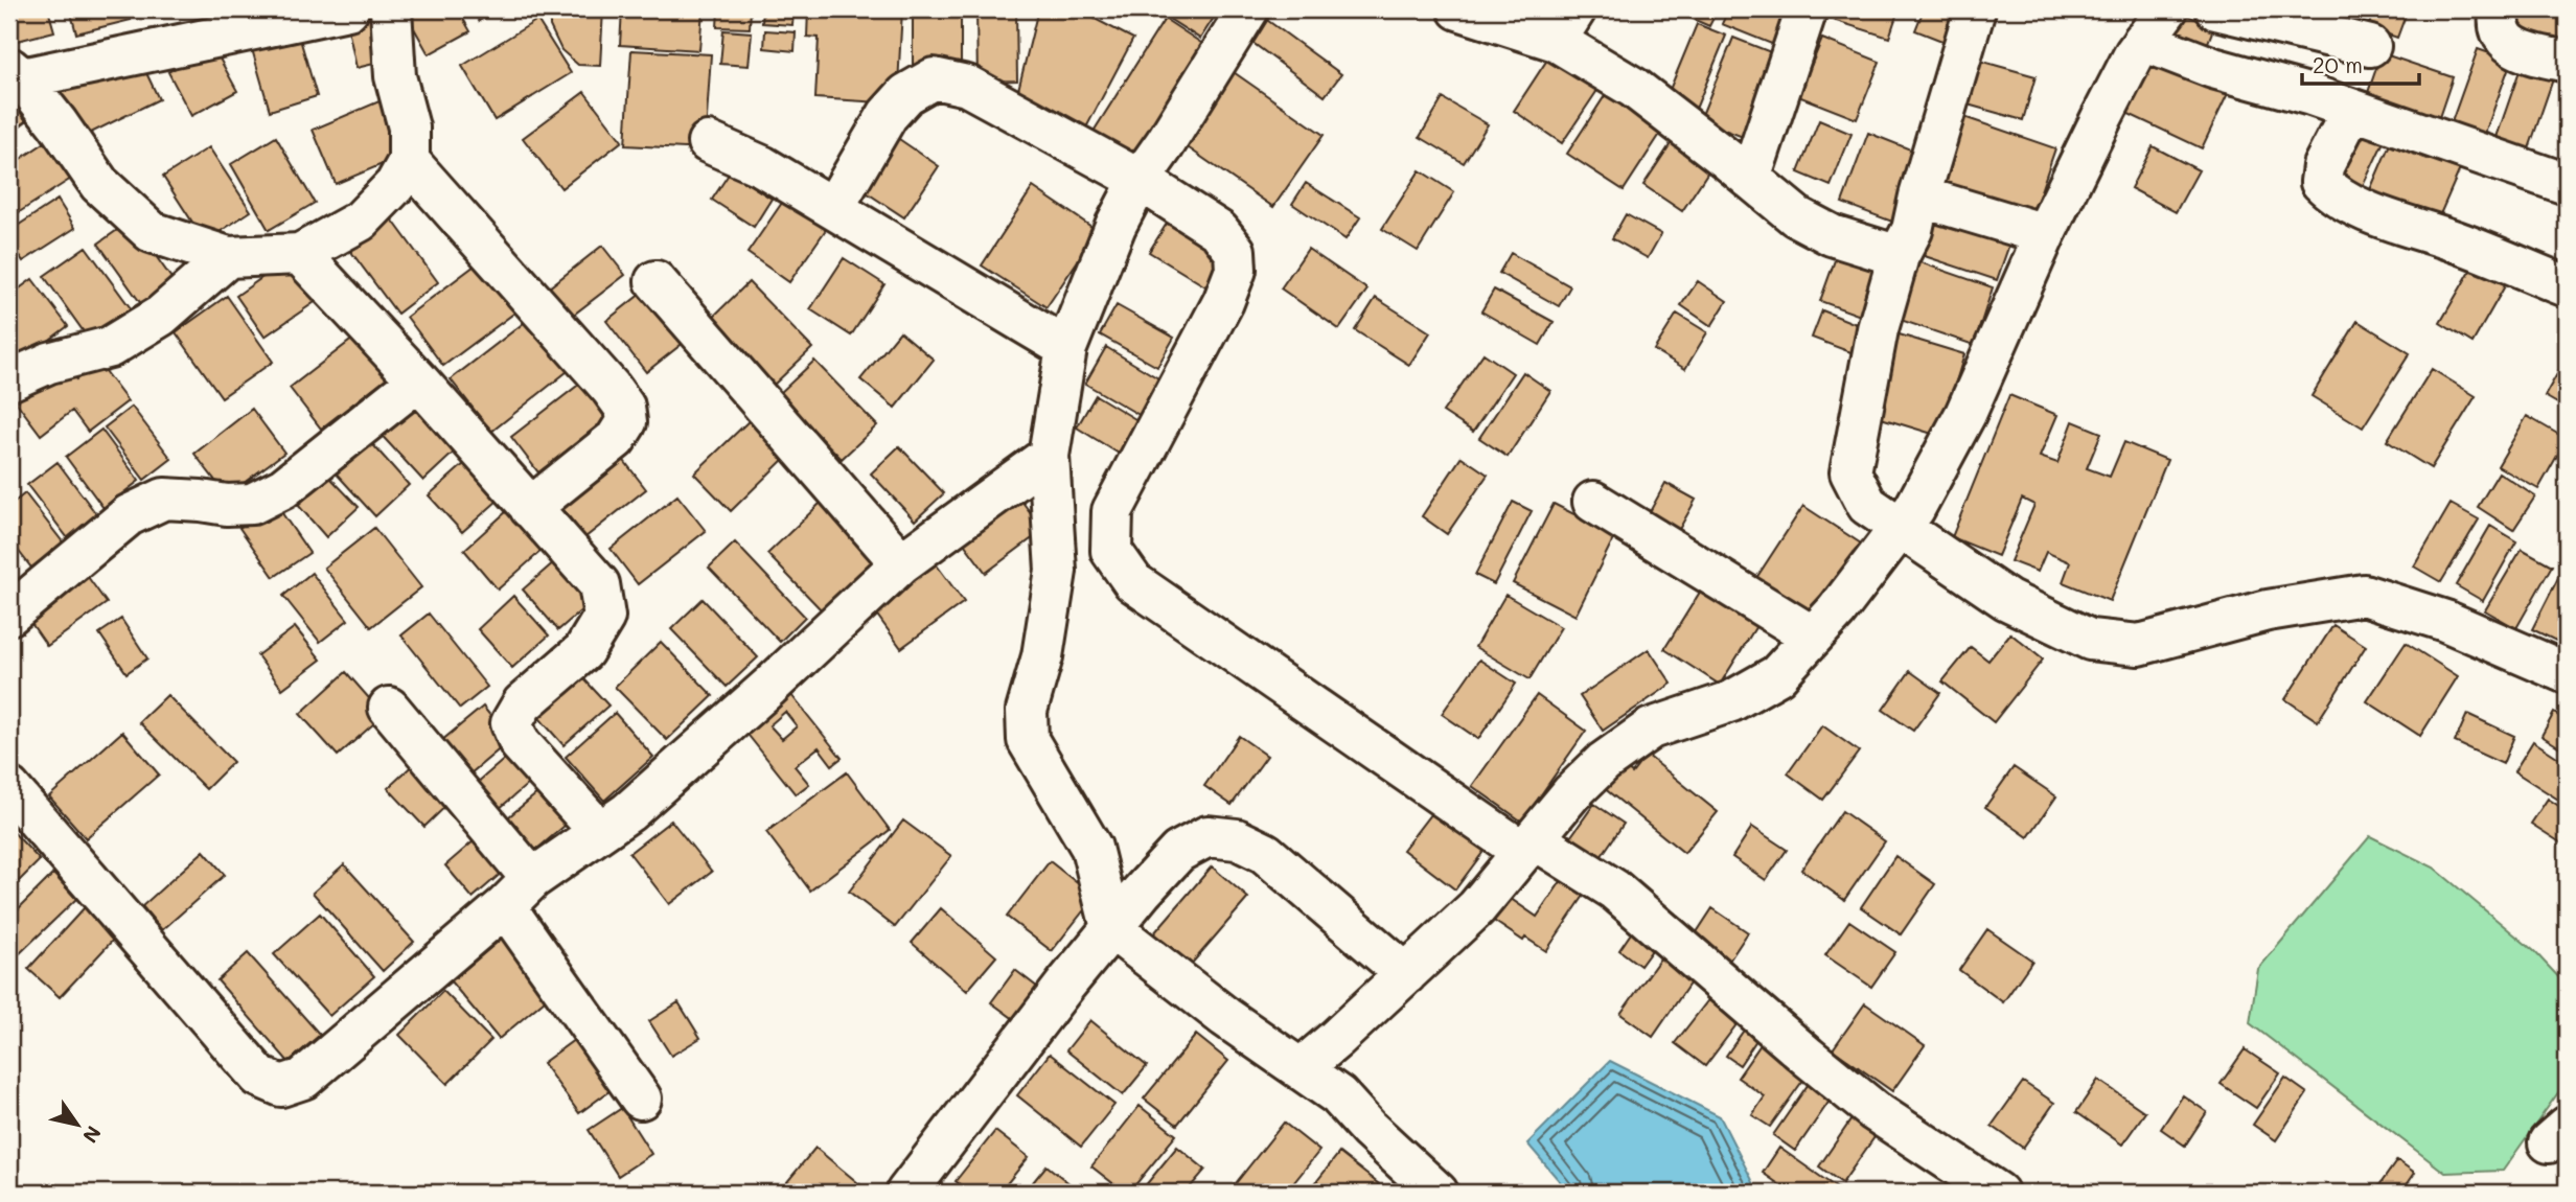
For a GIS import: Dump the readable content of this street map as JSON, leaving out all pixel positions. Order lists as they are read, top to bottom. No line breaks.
{"scale_bar":"20 m","north":"bottom right"}
